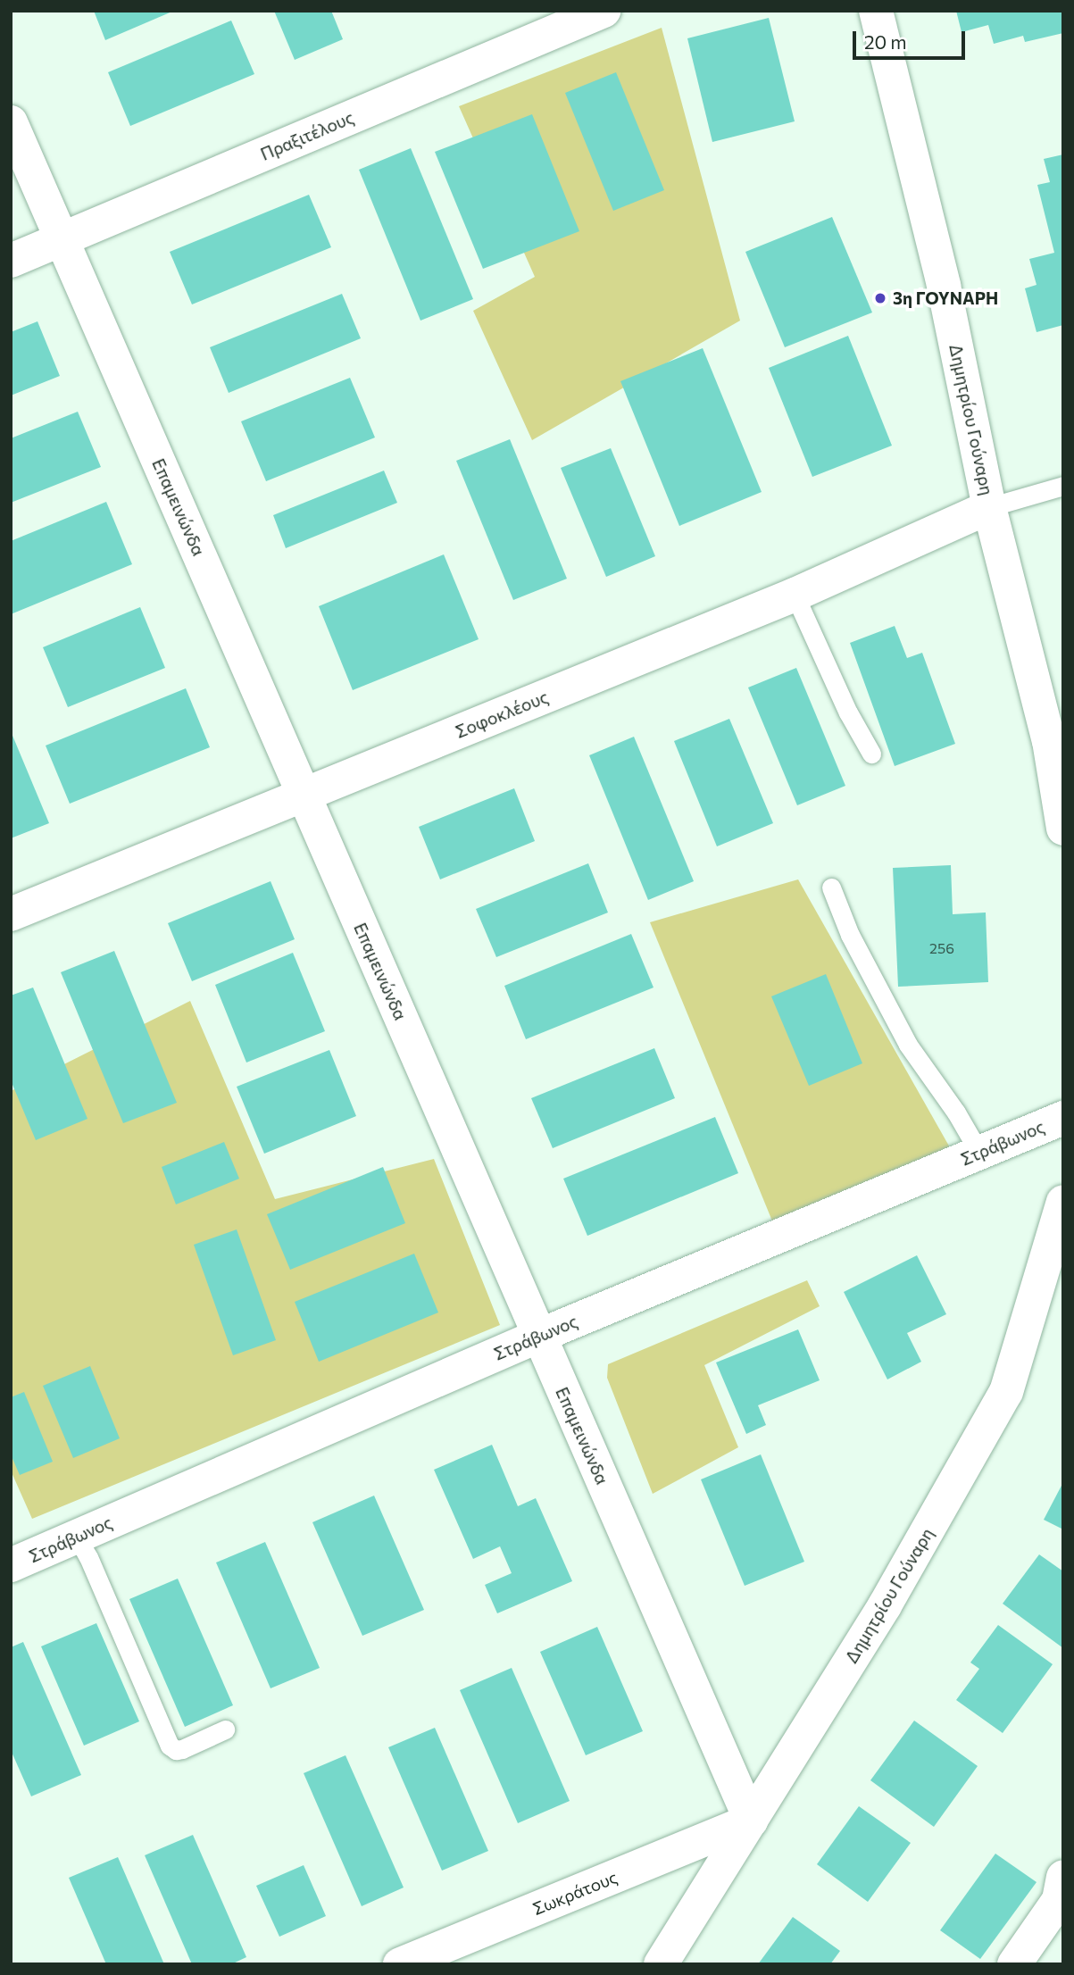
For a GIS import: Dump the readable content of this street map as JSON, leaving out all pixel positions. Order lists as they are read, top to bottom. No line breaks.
{"streets":{"street":["Πραξιτέλους","Δημητρίου Γούναρη","Επαμεινώνδα","Σοφοκλέους","Στράβωνος","Σωκράτους"]},"crossings":[["Πραξιτέλους","Επαμεινώνδα"],["Δημητρίου Γούναρη","Επαμεινώνδα"],["Δημητρίου Γούναρη","Σοφοκλέους"],["Δημητρίου Γούναρη","Σωκράτους"],["Επαμεινώνδα","Σοφοκλέους"],["Επαμεινώνδα","Στράβωνος"],["Επαμεινώνδα","Σωκράτους"]],"places":["3η ΓΟΥΝΑΡΗ"],"house_numbers":["256"],"scale_bar":"20 m"}
